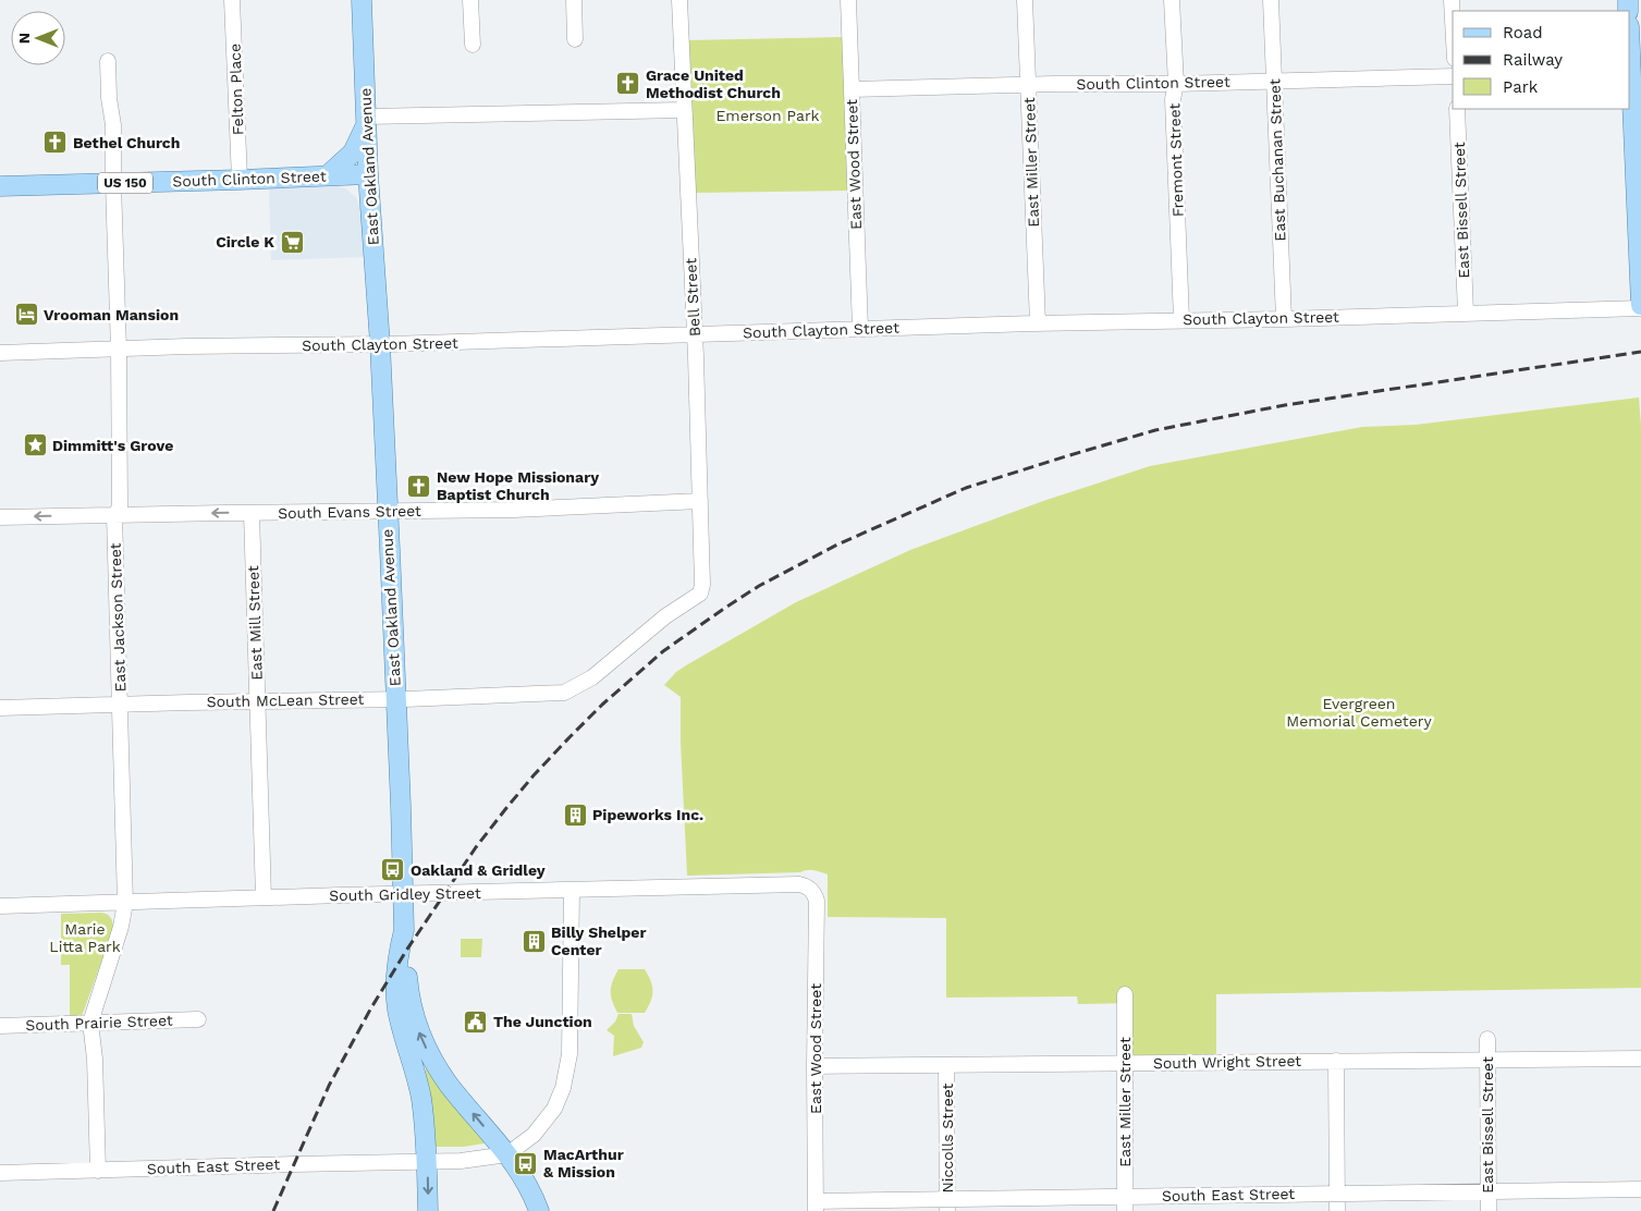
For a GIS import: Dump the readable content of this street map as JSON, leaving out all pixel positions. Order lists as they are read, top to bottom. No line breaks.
{"streets":{"main road":["South Clinton Street","East Oakland Avenue","US 150"],"street":["Felton Place","Fremont Street","East Buchanan Street","East Miller Street","East Wood Street","East Bissell Street","Bell Street","South Clayton Street","South Evans Street","East Jackson Street","East Mill Street","South McLean Street","South Gridley Street","South Prairie Street","South Wright Street","Niccolls Street","South East Street"]},"crossings":[["South Clinton Street","Felton Place"],["South Clinton Street","Fremont Street"],["South Clinton Street","East Buchanan Street"],["South Clinton Street","East Miller Street"],["South Clinton Street","East Wood Street"],["South Clinton Street","East Oakland Avenue"],["South Clinton Street","East Jackson Street"],["Fremont Street","South Clayton Street"],["East Buchanan Street","South Clayton Street"],["East Miller Street","South Clayton Street"],["East Miller Street","South Wright Street"],["East Miller Street","South East Street"],["East Wood Street","South Clayton Street"],["East Wood Street","South Gridley Street"],["East Wood Street","South Wright Street"],["East Wood Street","South East Street"],["East Oakland Avenue","South Clayton Street"],["East Oakland Avenue","South Evans Street"],["East Oakland Avenue","South McLean Street"],["East Oakland Avenue","South Gridley Street"],["East Oakland Avenue","South East Street"],["East Bissell Street","South Clayton Street"],["East Bissell Street","South Wright Street"],["East Bissell Street","South East Street"],["Bell Street","South Clayton Street"],["Bell Street","South Evans Street"],["Bell Street","South McLean Street"],["South Clayton Street","East Jackson Street"],["South Evans Street","East Jackson Street"],["South Evans Street","East Mill Street"],["East Jackson Street","South McLean Street"],["East Jackson Street","South Gridley Street"],["East Jackson Street","South Prairie Street"],["East Jackson Street","South East Street"],["East Mill Street","South McLean Street"],["East Mill Street","South Gridley Street"],["South Wright Street","Niccolls Street"],["Niccolls Street","South East Street"]],"one_way":["South Evans Street"],"parks":["Emerson Park","Evergreen Memorial Cemetery","Marie Litta Park"],"places":{"church":["Grace United Methodist Church","Bethel Church","New Hope Missionary Baptist Church"],"supermarket":["Circle K"],"hotel":["Vrooman Mansion"],"place":["Dimmitt's Grove"],"building":["Pipeworks Inc.","Billy Shelper Center"],"bus stop":["Oakland & Gridley","MacArthur & Mission"],"public building":["The Junction"]},"legend":["Road","Railway","Park"],"north":"left"}
